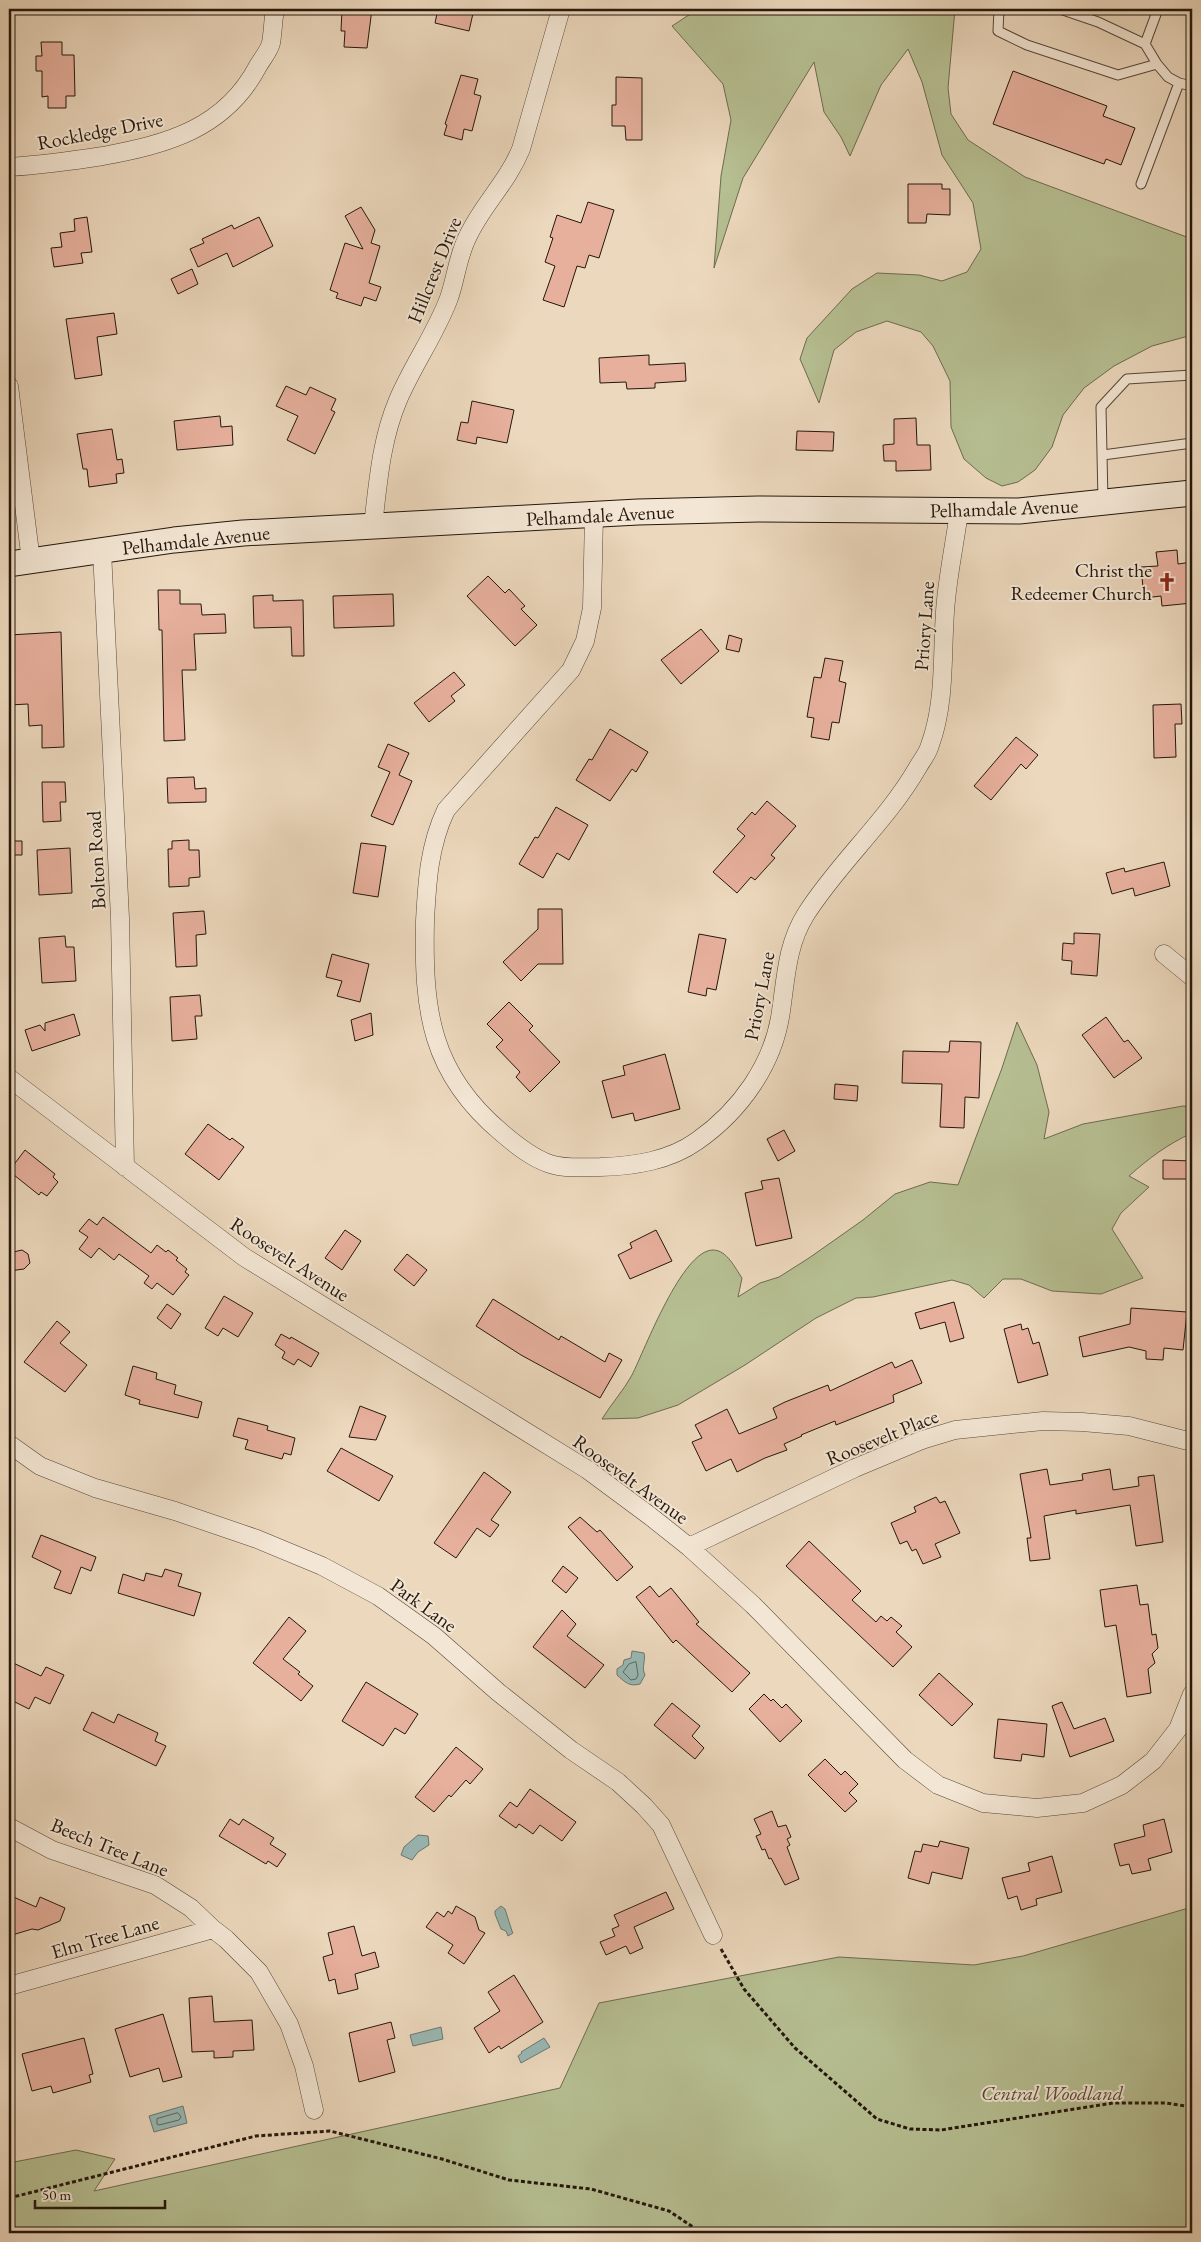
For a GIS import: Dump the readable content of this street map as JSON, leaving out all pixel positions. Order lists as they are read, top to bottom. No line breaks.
{"streets":{"street":["Rockledge Drive","Hillcrest Drive","Pelhamdale Avenue","Priory Lane","Bolton Road","Roosevelt Avenue","Roosevelt Place","Park Lane","Beech Tree Lane","Elm Tree Lane"]},"crossings":[["Hillcrest Drive","Pelhamdale Avenue"],["Pelhamdale Avenue","Priory Lane"],["Pelhamdale Avenue","Bolton Road"],["Bolton Road","Roosevelt Avenue"],["Roosevelt Avenue","Roosevelt Place"],["Beech Tree Lane","Elm Tree Lane"]],"parks":["Central Woodland"],"places":{"church":["Christ the Redeemer Church"]},"scale_bar":"50 m"}
